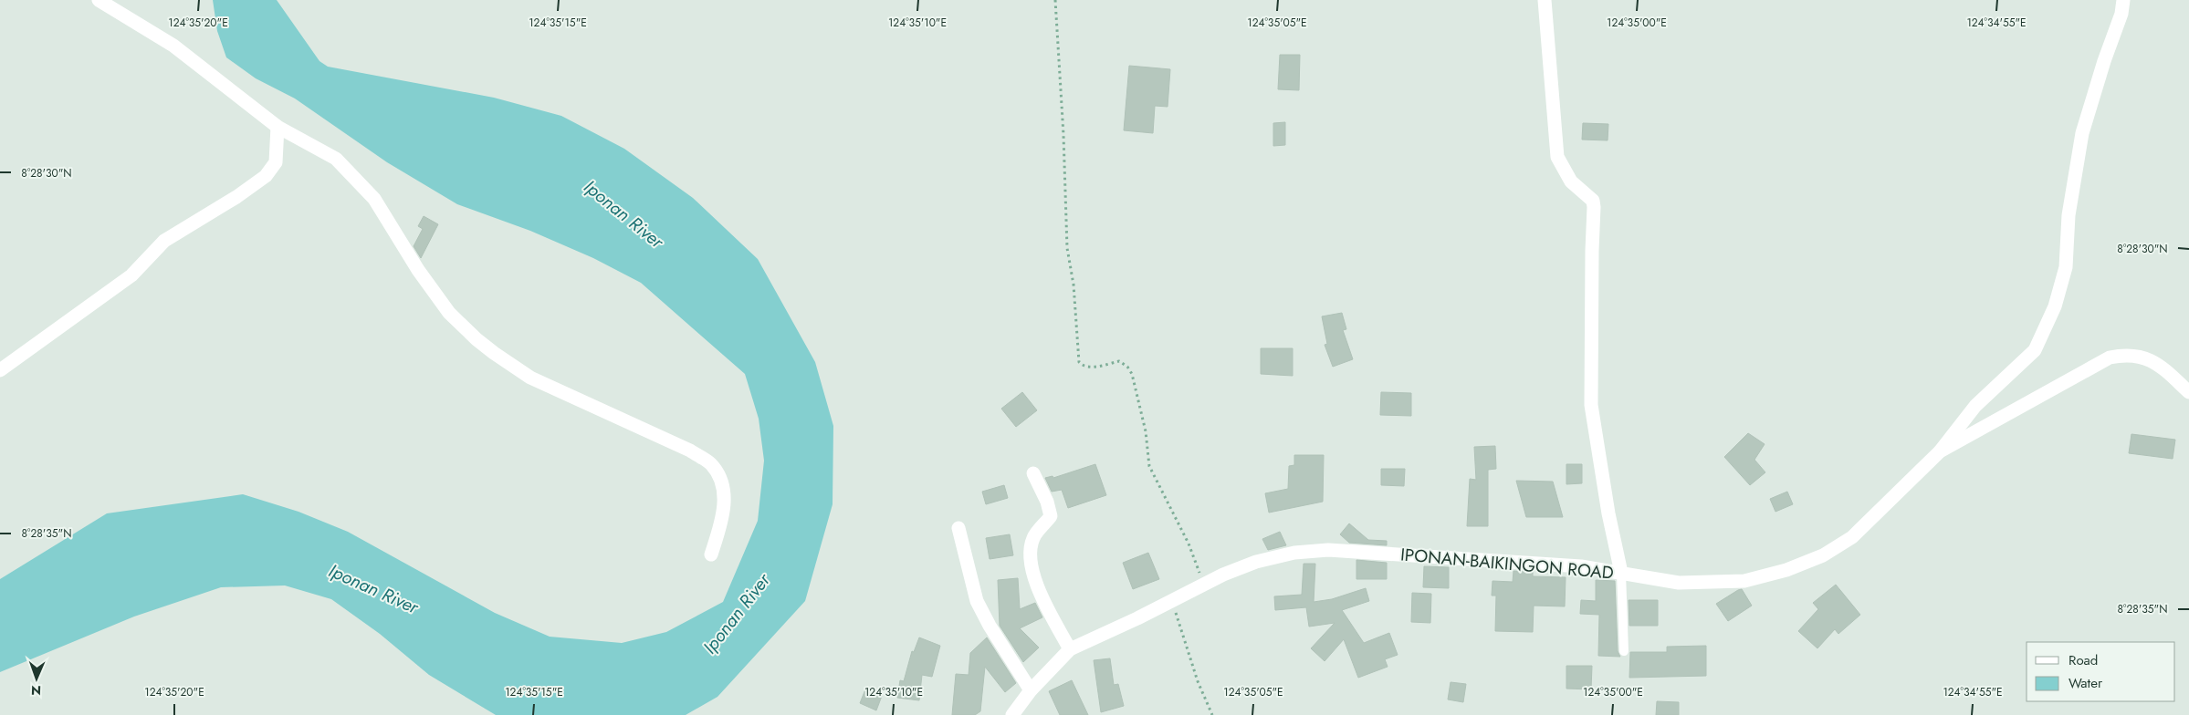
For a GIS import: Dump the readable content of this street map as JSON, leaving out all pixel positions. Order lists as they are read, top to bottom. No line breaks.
{"streets":{"street":["IPONAN-BAIKINGON ROAD"]},"water":["Iponan River"],"legend":["Road","Water"],"north":"bottom","coordinates":["124°35'20\"E","124°35'15\"E","124°35'10\"E","124°35'05\"E","124°35'00\"E","124°34'55\"E","8°28'30\"N","8°28'35\"N"]}
